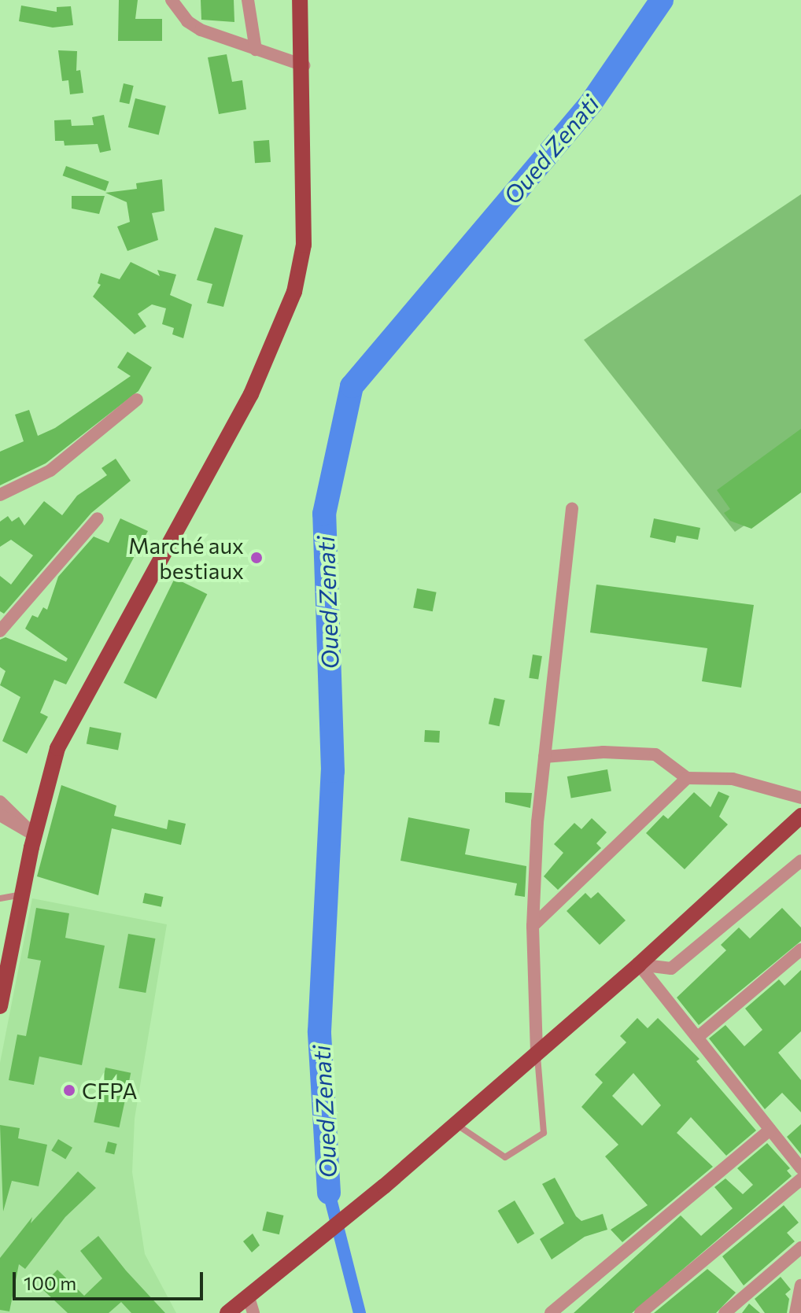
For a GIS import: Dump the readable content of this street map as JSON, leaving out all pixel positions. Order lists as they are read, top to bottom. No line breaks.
{"water":["Oued Zenati"],"places":["Marché aux bestiaux","CFPA"],"scale_bar":"100 m"}
